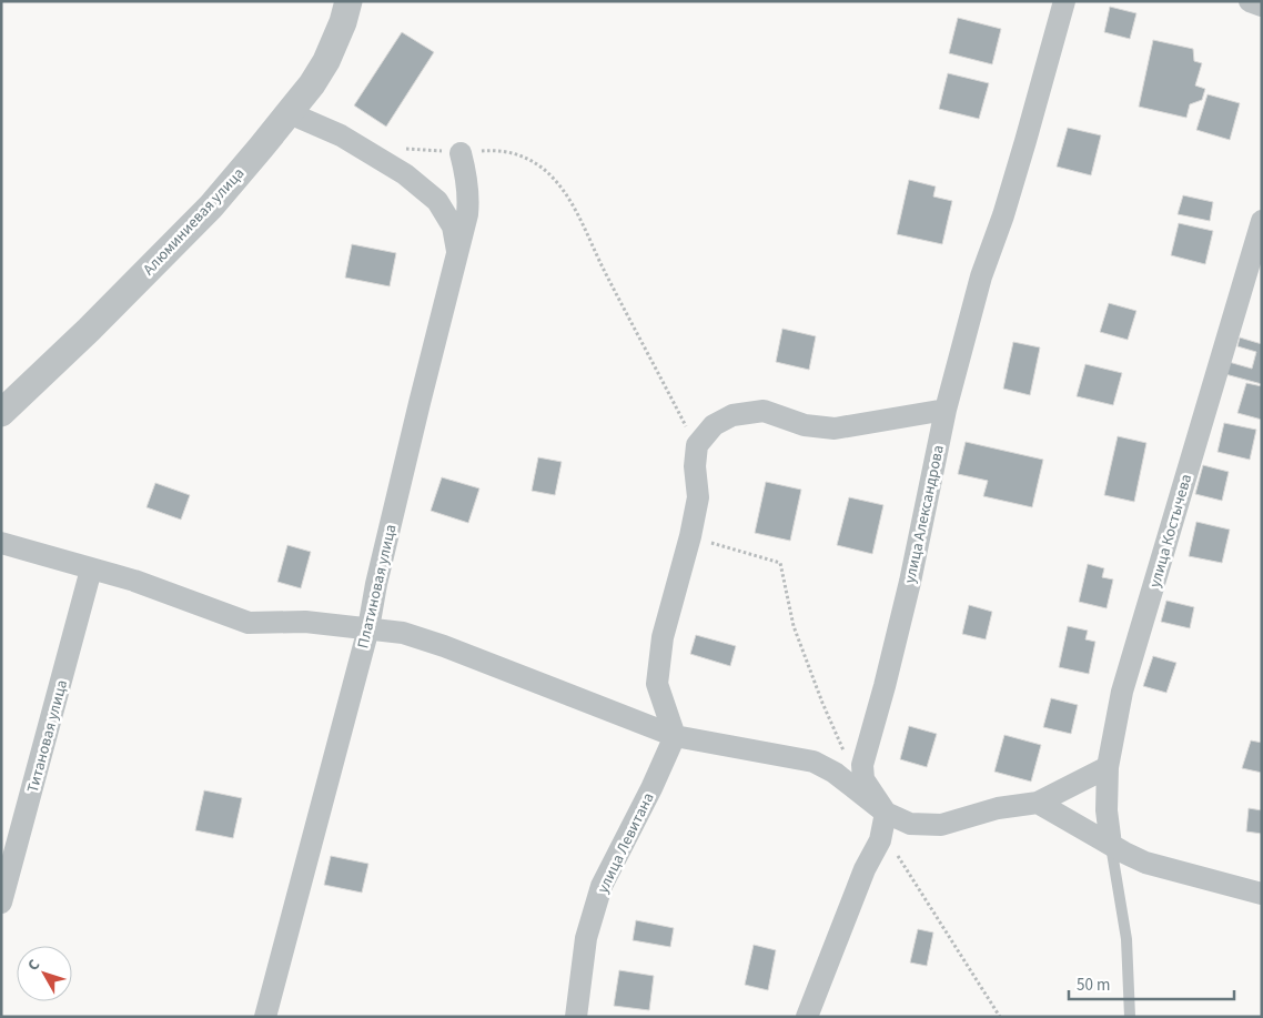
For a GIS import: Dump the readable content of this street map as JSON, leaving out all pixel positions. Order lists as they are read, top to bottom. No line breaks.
{"streets":{"street":["Алюминиевая улица","улица Александрова","улица Костычева","Платиновая улица","Титановая улица","улица Левитана"]},"scale_bar":"50 m","north":"top left"}
